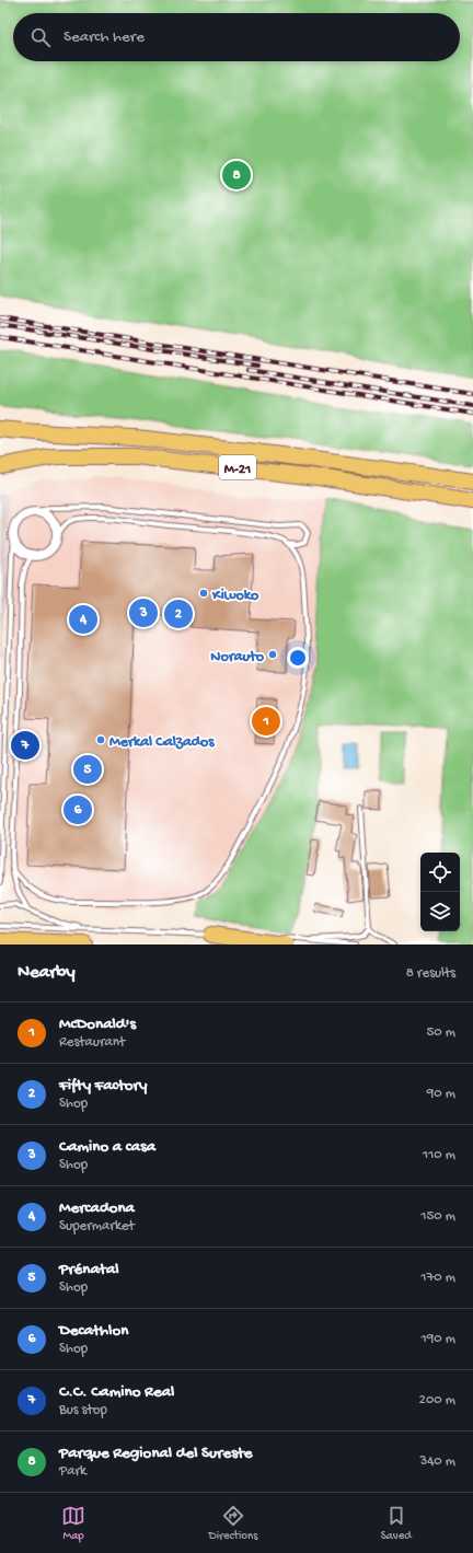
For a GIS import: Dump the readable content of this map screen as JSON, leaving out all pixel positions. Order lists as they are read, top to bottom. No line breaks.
{"streets":{"highway":["M-21"]},"places":["Kiwoko","Norauto","Merkal Calzados"],"page":{"search":"Search here","pins":["8","3","2","4","1","7","5","6"],"heading":["Nearby","8 results"],"list":[{"mark":"1","name":"McDonald's","note":"Restaurant","value":"50 m"},{"mark":"2","name":"Fifty Factory","note":"Shop","value":"90 m"},{"mark":"3","name":"Camino a casa","note":"Shop","value":"110 m"},{"mark":"4","name":"Mercadona","note":"Supermarket","value":"150 m"},{"mark":"5","name":"Prénatal","note":"Shop","value":"170 m"},{"mark":"6","name":"Decathlon","note":"Shop","value":"190 m"},{"mark":"7","name":"C.C. Camino Real","note":"Bus stop","value":"200 m"},{"mark":"8","name":"Parque Regional del Sureste","note":"Park","value":"340 m"}],"nav":["Map","Directions","Saved"]}}
